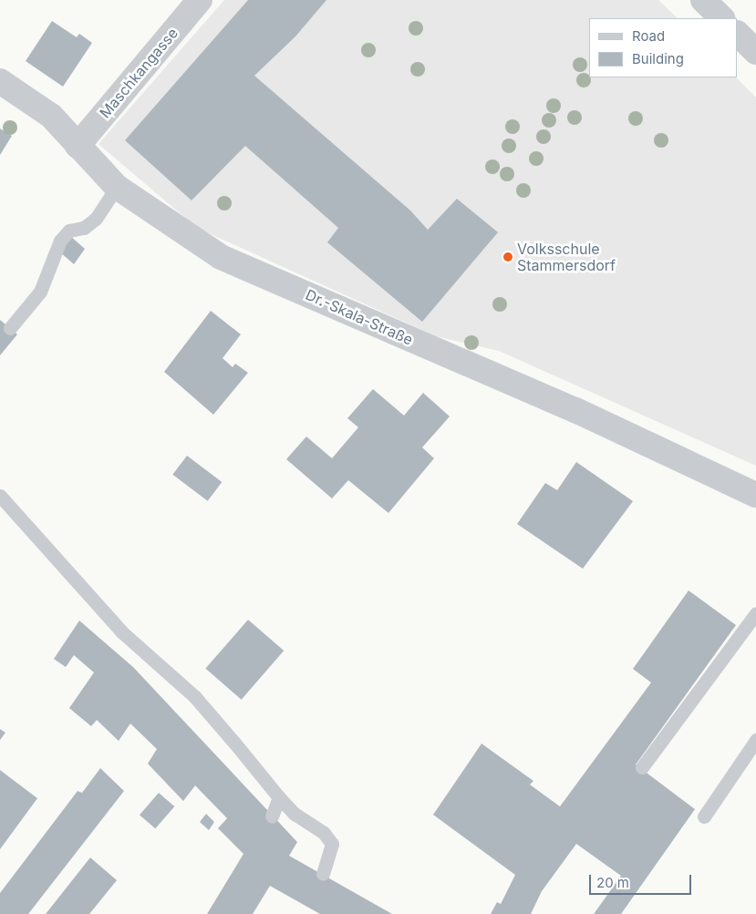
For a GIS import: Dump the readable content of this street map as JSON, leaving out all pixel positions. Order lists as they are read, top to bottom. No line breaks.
{"streets":{"street":["Maschkangasse","Dr.-Skala-Straße"]},"crossings":[["Maschkangasse","Dr.-Skala-Straße"]],"places":["Volksschule Stammersdorf"],"legend":["Road","Building"],"scale_bar":"20 m"}
